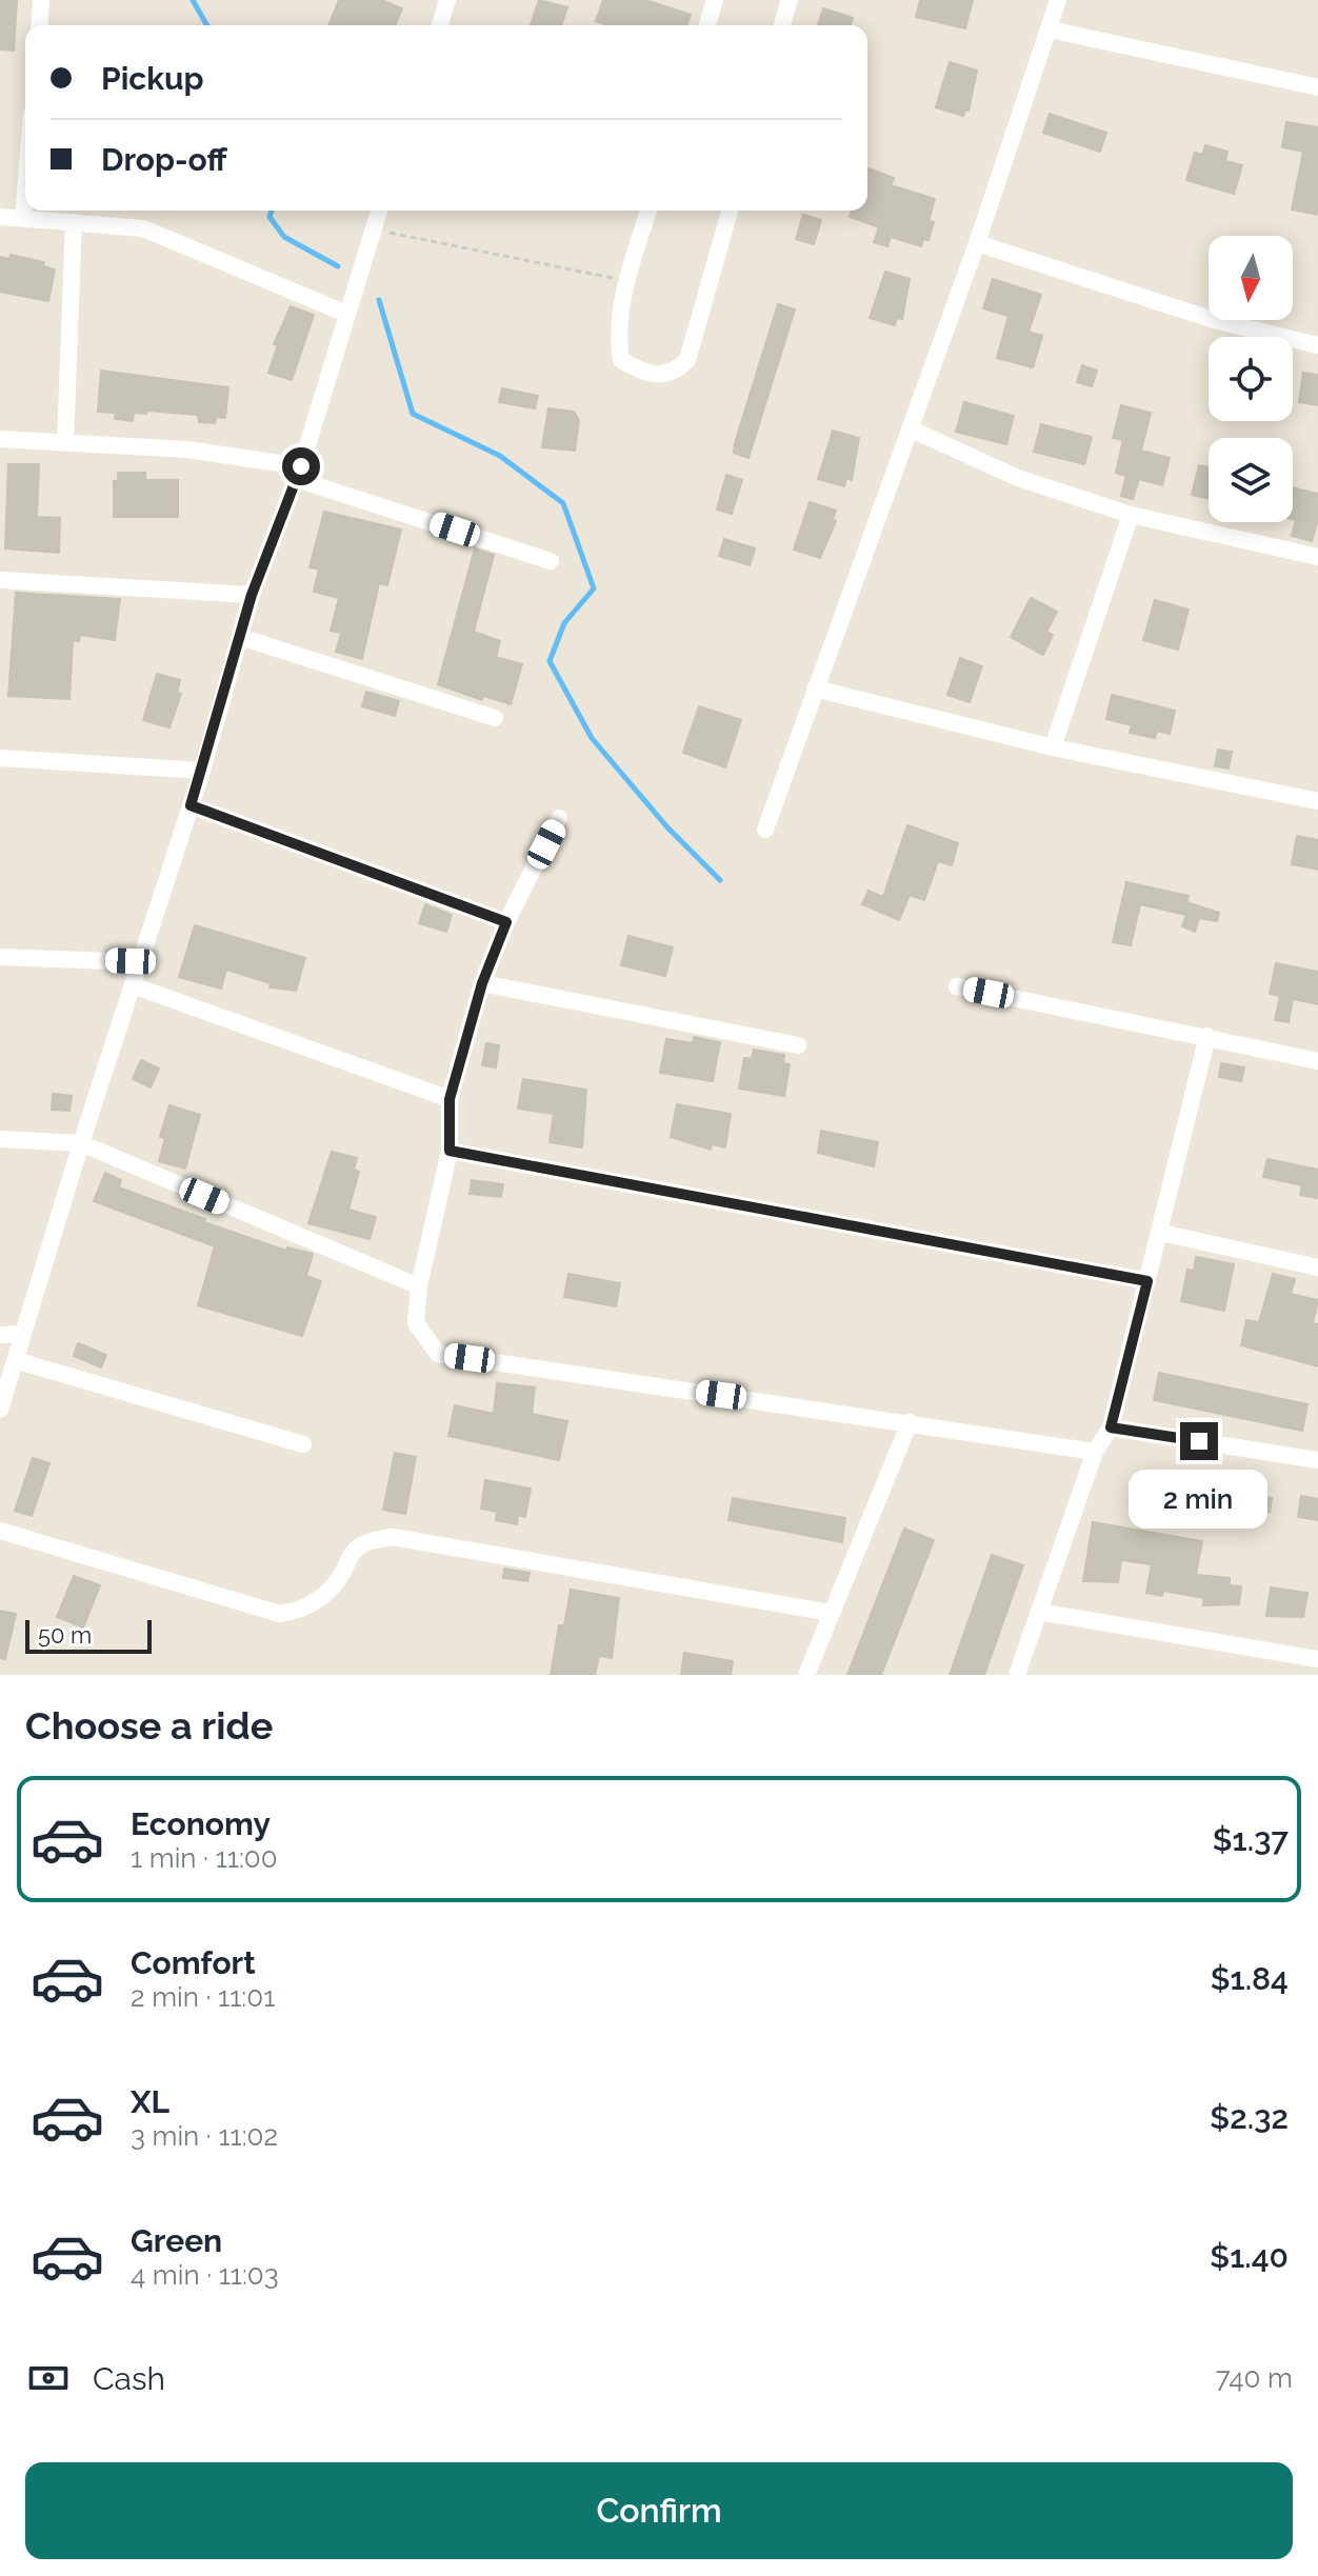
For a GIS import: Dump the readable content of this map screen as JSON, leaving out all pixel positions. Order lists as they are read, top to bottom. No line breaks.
{"scale_bar":"50 m","north":"bottom","page":{"banner":["Pickup","Drop-off"],"bubble":"2 min","scale":"50 m","heading":"Choose a ride","list":[{"name":"Economy","note":"1 min · 11:00","value":"$1.37"},{"name":"Comfort","note":"2 min · 11:01","value":"$1.84"},{"name":"XL","note":"3 min · 11:02","value":"$2.32"},{"name":"Green","note":"4 min · 11:03","value":"$1.40"}],"pay":["Cash","740 m"],"buttons":"Confirm"}}
